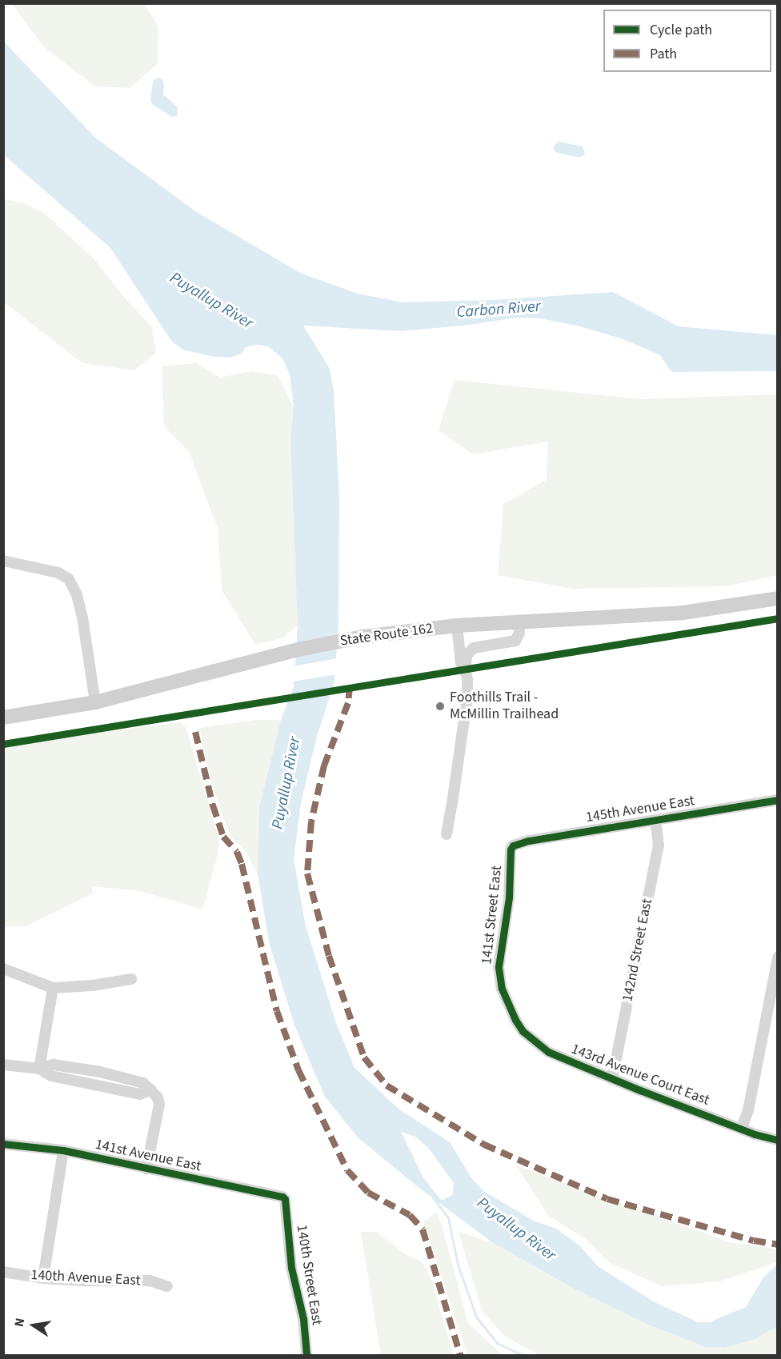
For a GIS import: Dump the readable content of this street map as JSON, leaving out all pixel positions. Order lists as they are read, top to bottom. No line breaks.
{"streets":{"main road":["State Route 162"],"street":["145th Avenue East","141st Street East","142nd Street East","143rd Avenue Court East","141st Avenue East","140th Street East","140th Avenue East"]},"crossings":[["145th Avenue East","141st Street East"],["145th Avenue East","142nd Street East"],["141st Street East","143rd Avenue Court East"],["142nd Street East","143rd Avenue Court East"],["141st Avenue East","140th Street East"]],"water":["Puyallup River","Carbon River"],"places":["Foothills Trail - McMillin Trailhead"],"legend":["Cycle path","Path"],"north":"left"}
